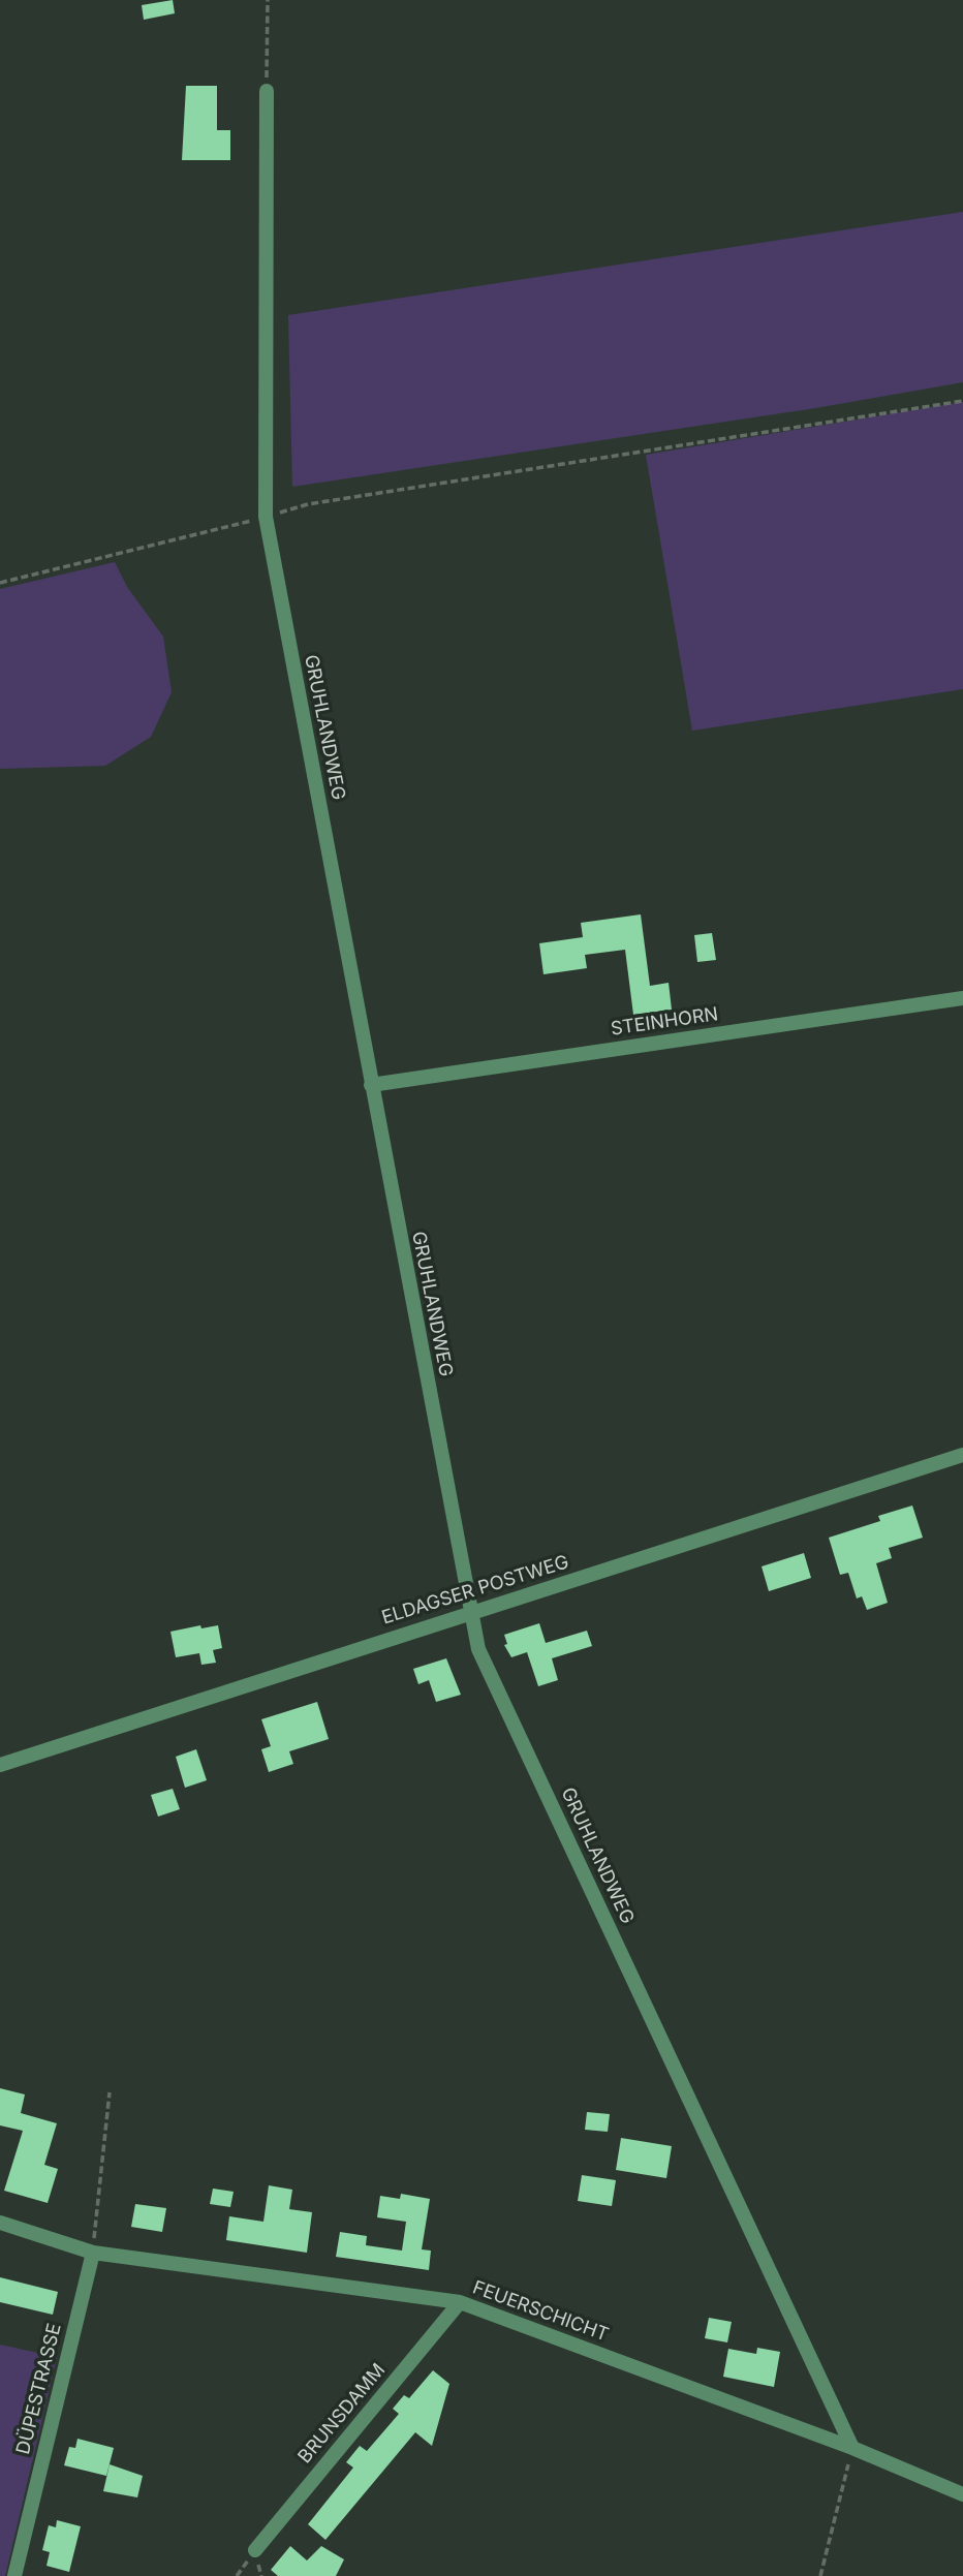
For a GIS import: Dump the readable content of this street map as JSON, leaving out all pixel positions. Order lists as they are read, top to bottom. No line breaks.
{"streets":{"street":["GRUHLANDWEG","STEINHORN","ELDAGSER POSTWEG","FEUERSCHICHT","DÜPESTRASSE","BRUNSDAMM"]},"crossings":[["GRUHLANDWEG","STEINHORN"],["GRUHLANDWEG","ELDAGSER POSTWEG"],["GRUHLANDWEG","FEUERSCHICHT"],["FEUERSCHICHT","DÜPESTRASSE"],["FEUERSCHICHT","BRUNSDAMM"]]}
